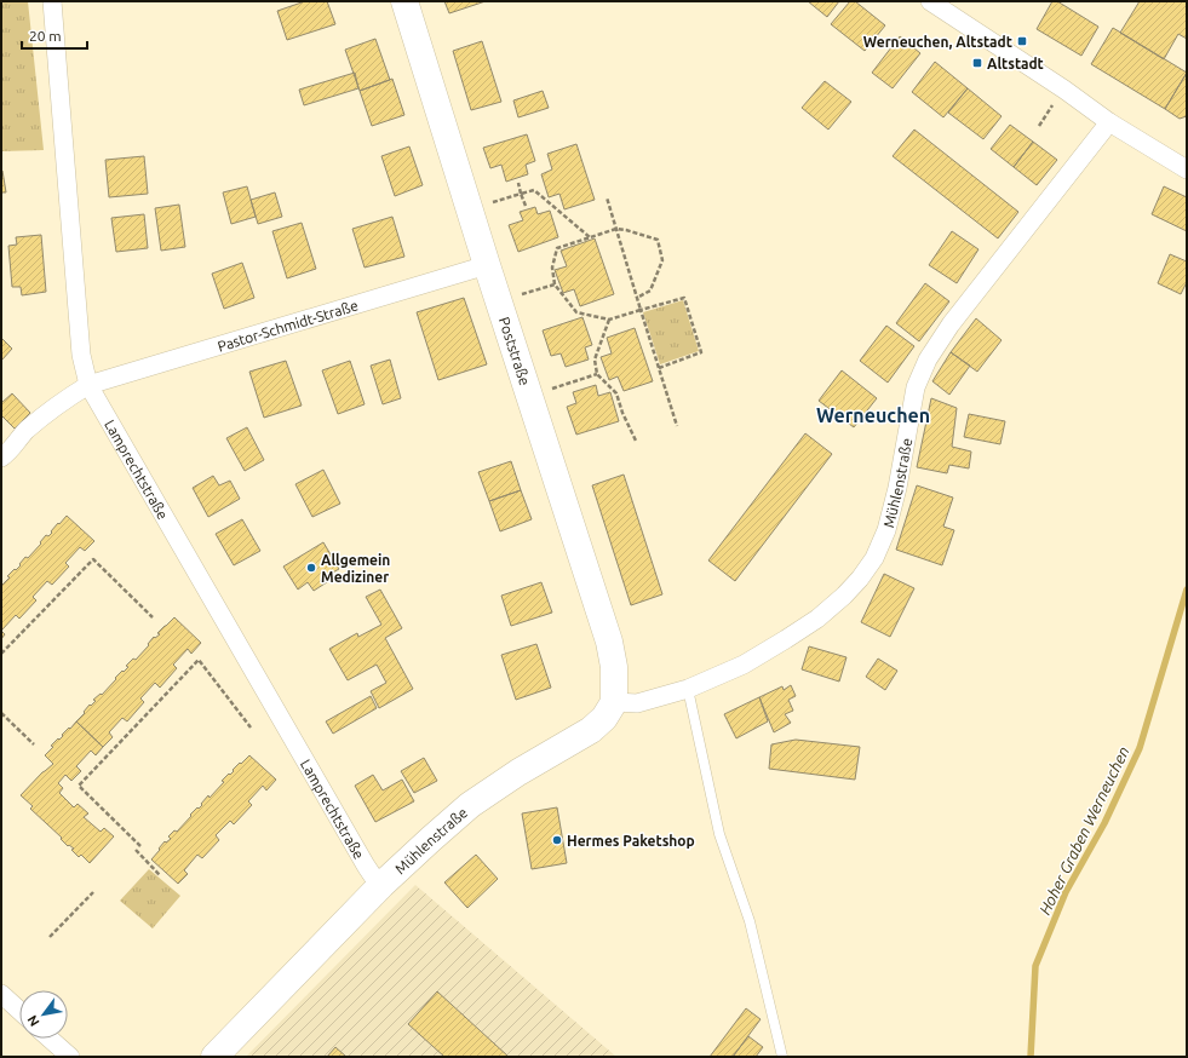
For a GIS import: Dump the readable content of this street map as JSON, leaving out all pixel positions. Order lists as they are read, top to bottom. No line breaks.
{"streets":{"main road":["Poststraße","Mühlenstraße"],"street":["Pastor-Schmidt-Straße","Lamprechtstraße"]},"crossings":[["Pastor-Schmidt-Straße","Poststraße"],["Pastor-Schmidt-Straße","Lamprechtstraße"],["Poststraße","Mühlenstraße"],["Lamprechtstraße","Mühlenstraße"]],"districts":["Werneuchen"],"water":["Hoher Graben Werneuchen"],"places":{"transit":["Werneuchen, Altstadt","Altstadt"],"other":["Allgemein Mediziner","Hermes Paketshop"]},"scale_bar":"20 m","north":"bottom left"}
